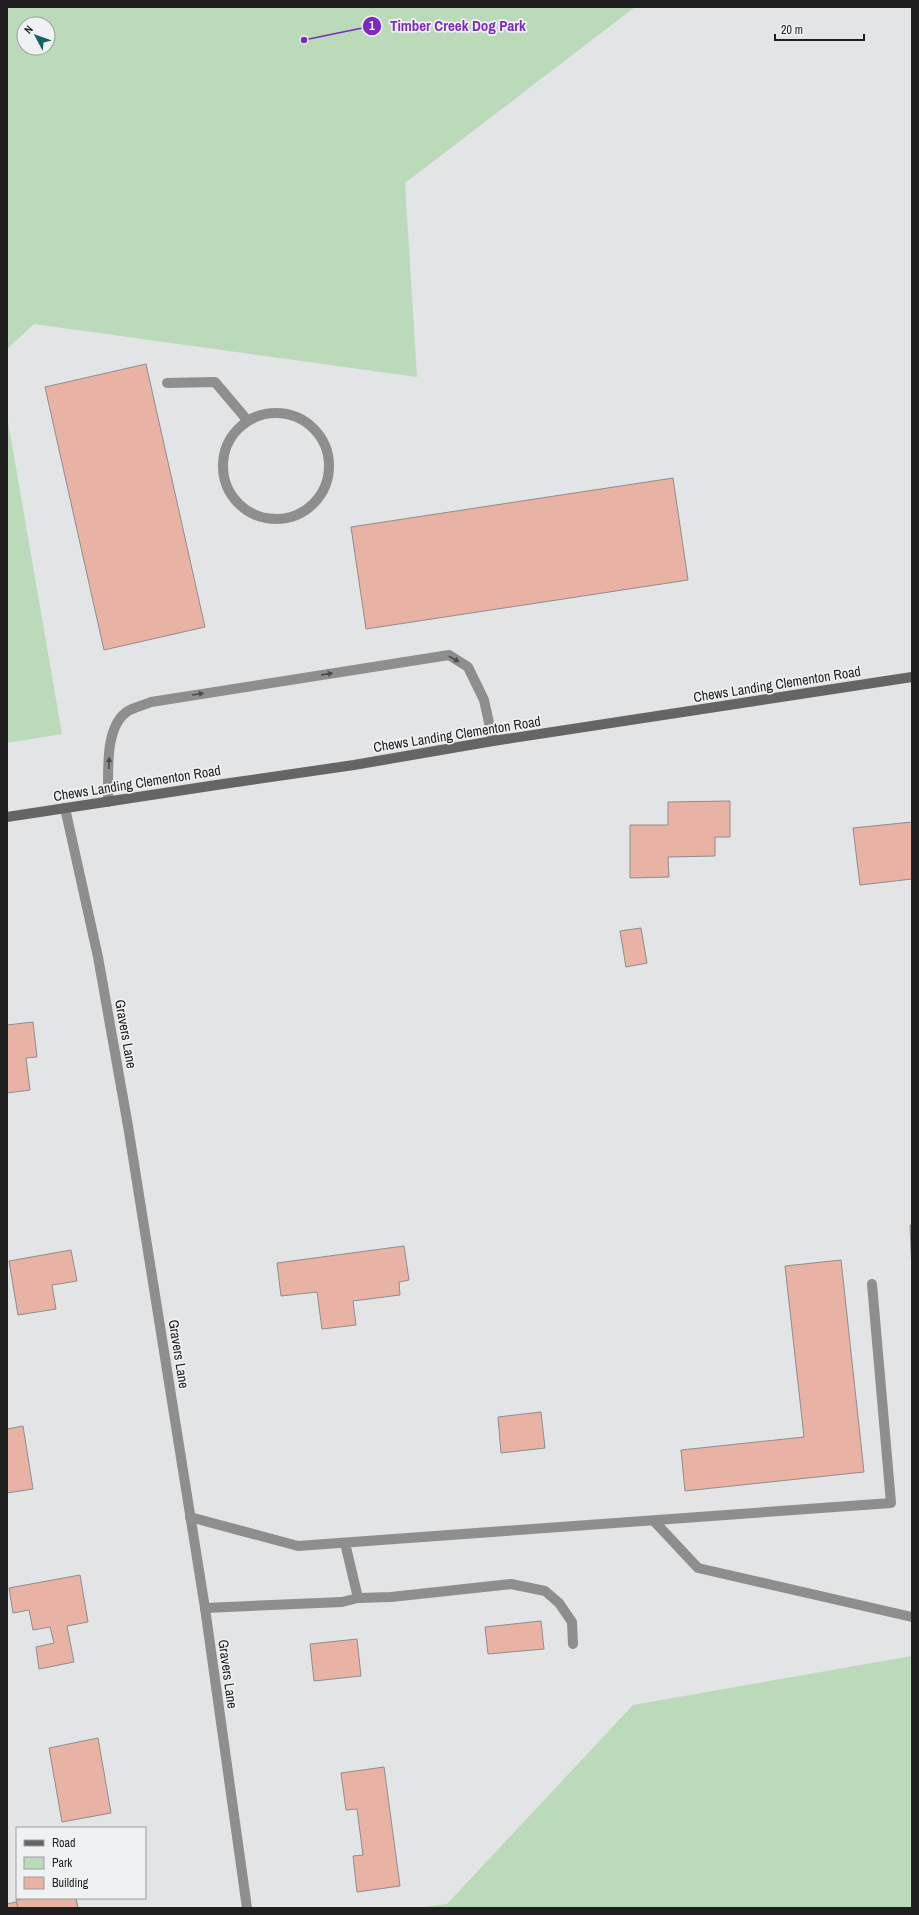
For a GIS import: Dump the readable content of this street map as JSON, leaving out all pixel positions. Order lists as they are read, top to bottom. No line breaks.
{"streets":{"main road":["Chews Landing Clementon Road"],"street":["Gravers Lane"]},"crossings":[["Chews Landing Clementon Road","Gravers Lane"]],"places":["Timber Creek Dog Park"],"legend":["Road","Park","Building"],"scale_bar":"20 m","north":"top left"}
